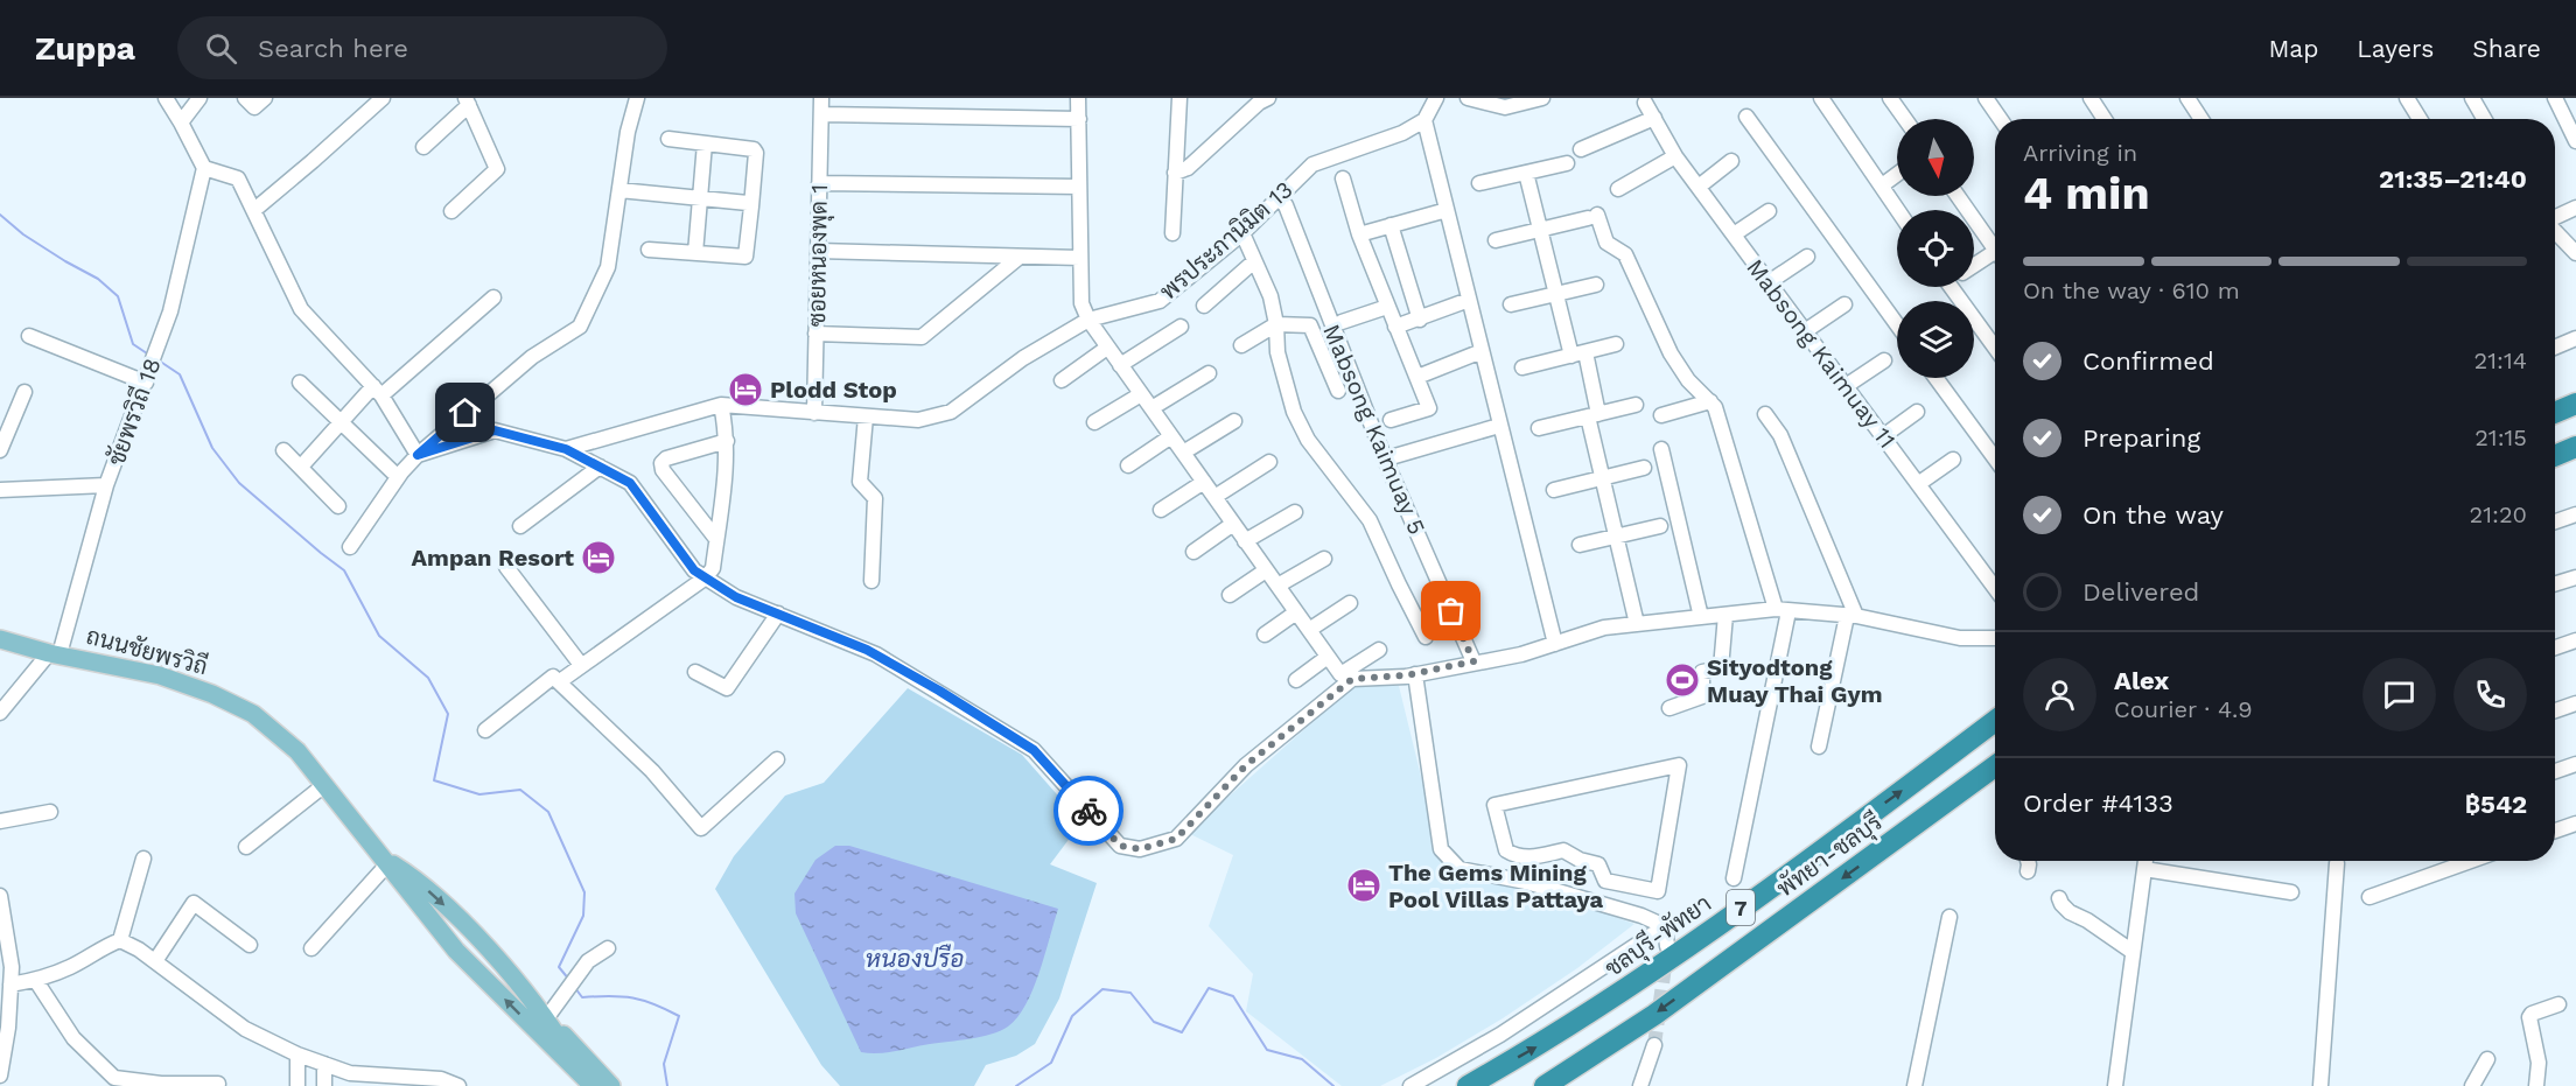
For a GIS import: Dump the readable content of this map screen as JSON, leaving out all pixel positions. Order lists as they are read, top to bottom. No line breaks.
{"streets":{"highway":["พัทยา-ชลบุรี","7","ชลบุรี-พัทยา"],"main road":["ถนนชัยพรวิถี"],"street":["พรประภานิมิต 13","ซอยหนองพุด 1","Mabsong Kaimuay 11","ชัยพรวิถี 18","Mabsong Kaimuay 5"]},"crossings":[["พรประภานิมิต 13","ซอยหนองพุด 1"],["พรประภานิมิต 13","Mabsong Kaimuay 5"],["ชัยพรวิถี 18","ถนนชัยพรวิถี"]],"one_way":["พัทยา-ชลบุรี","ชลบุรี-พัทยา"],"water":["หนองปรือ"],"places":{"hotel":["Plodd Stop","Ampan Resort","The Gems Mining Pool Villas Pattaya"],"sports":["Sityodtong Muay Thai Gym"]},"north":"bottom","page":{"header":"Zuppa","search":"Search here","nav":["Map","Layers","Share"],"heading":["4 min","Arriving in","21:35–21:40"],"panel":["Alex","Courier · 4.9","Order #4133","฿542"],"bar":"On the way · 610 m","list":[["Confirmed","21:14"],["Preparing","21:15"],["On the way","21:20"],"Delivered"]}}
